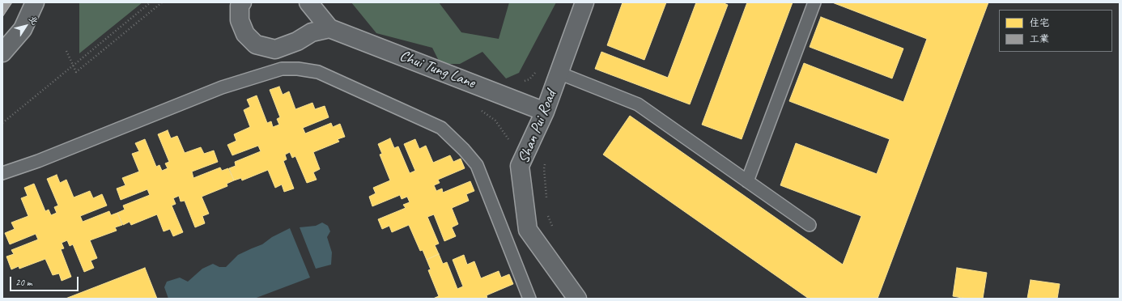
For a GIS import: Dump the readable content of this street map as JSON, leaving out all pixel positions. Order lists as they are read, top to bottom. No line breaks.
{"streets":{"street":["Chui Tung Lane","Shan Pui Road"]},"crossings":[["Chui Tung Lane","Shan Pui Road"]],"legend":["住宅","工業"],"scale_bar":"20 m","north":"top right"}
